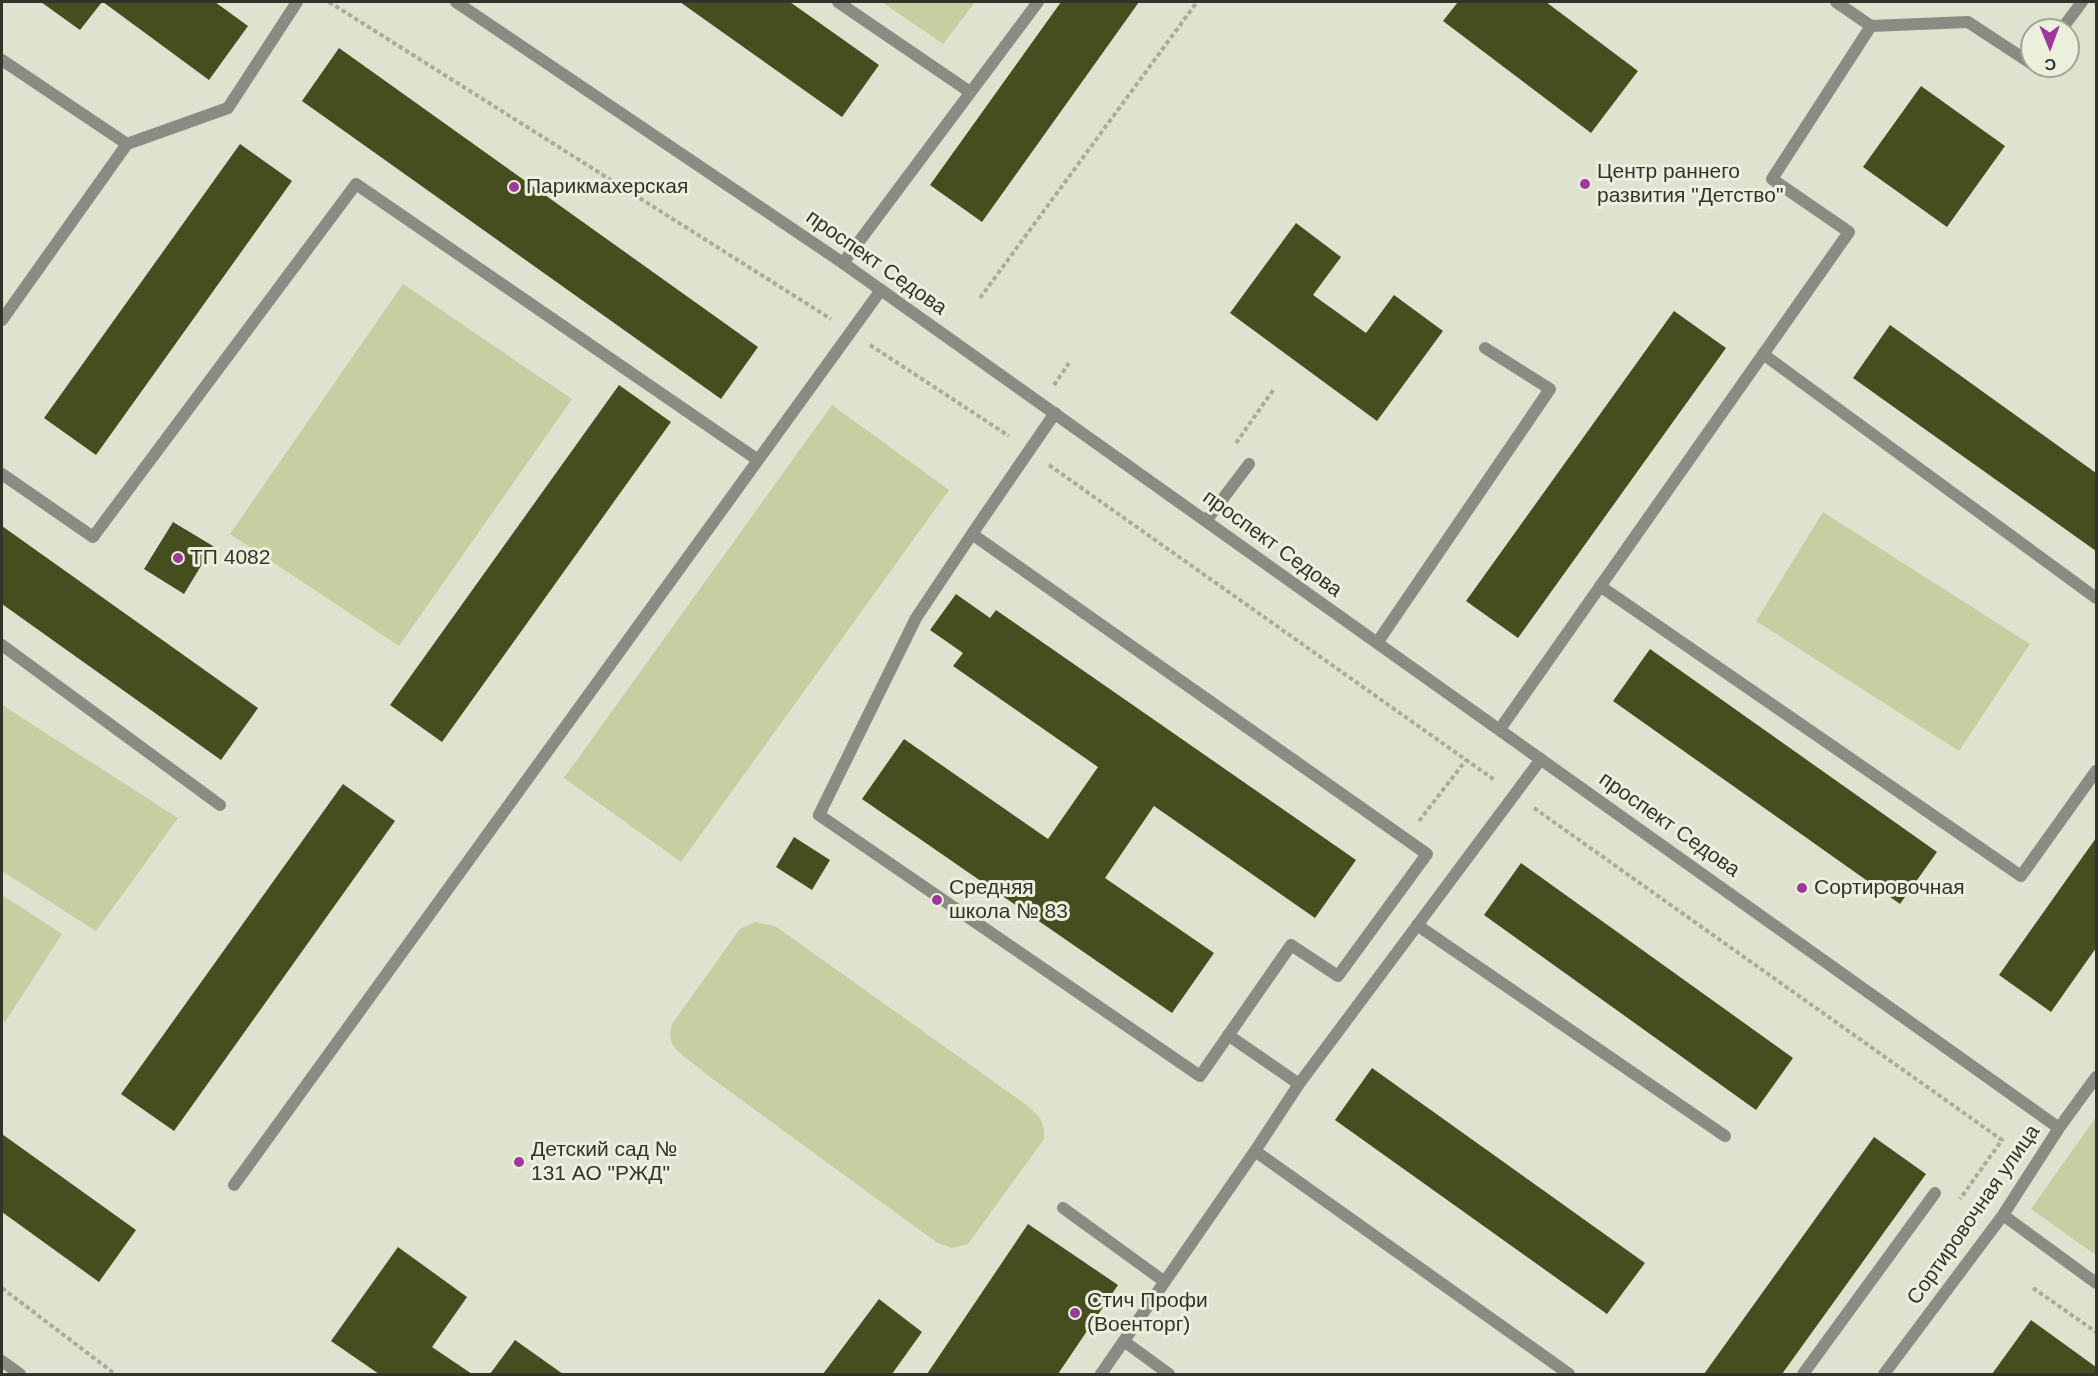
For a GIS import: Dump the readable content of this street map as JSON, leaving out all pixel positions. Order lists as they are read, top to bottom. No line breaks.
{"streets":{"street":["проспект Седова","Сортировочная улица"]},"crossings":[["проспект Седова","Сортировочная улица"]],"places":["Центр раннего развития \"Детство\"","Парикмахерская","ТП 4082","Сортировочная","Средняя школа № 83","Детский сад № 131 АО \"РЖД\"","Стич Профи (Военторг)"],"north":"bottom"}
